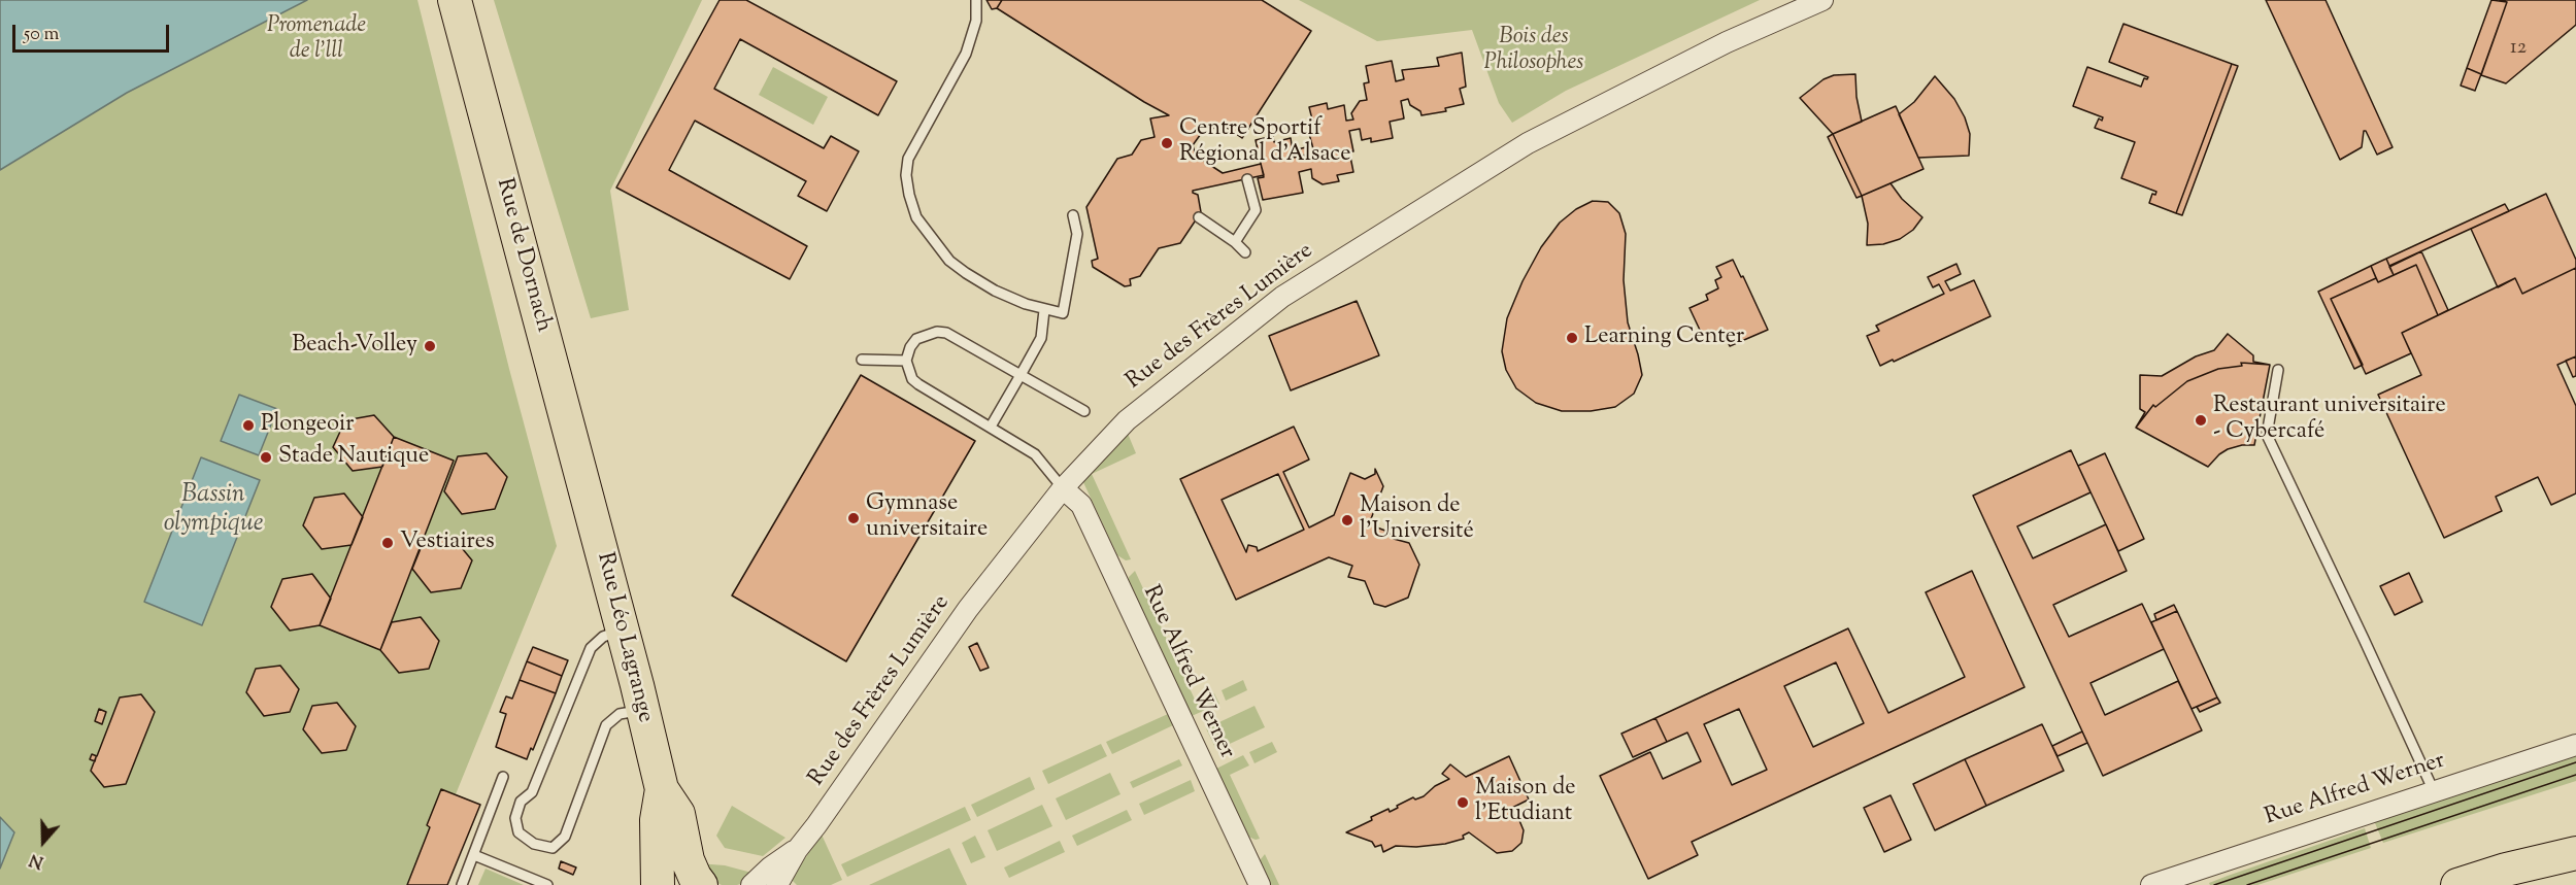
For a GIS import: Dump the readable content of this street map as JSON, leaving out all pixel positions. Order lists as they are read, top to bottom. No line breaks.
{"streets":{"main road":["Rue de Dornach","Rue Léo Lagrange"],"street":["Rue des Frères Lumière","Rue Alfred Werner"]},"crossings":[["Rue de Dornach","Rue Léo Lagrange"],["Rue des Frères Lumière","Rue Alfred Werner"]],"water":["Bassin olympique"],"parks":["Promenade de l'lll","Bois des Philosophes"],"places":["Centre Sportif Régional d'Alsace","Learning Center","Beach-Volley","Restaurant universitaire - Cybercafé","Plongeoir","Stade Nautique","Gymnase universitaire","Maison de l'Université","Vestiaires","Maison de l’Etudiant"],"house_numbers":["12"],"scale_bar":"50 m","north":"bottom"}
